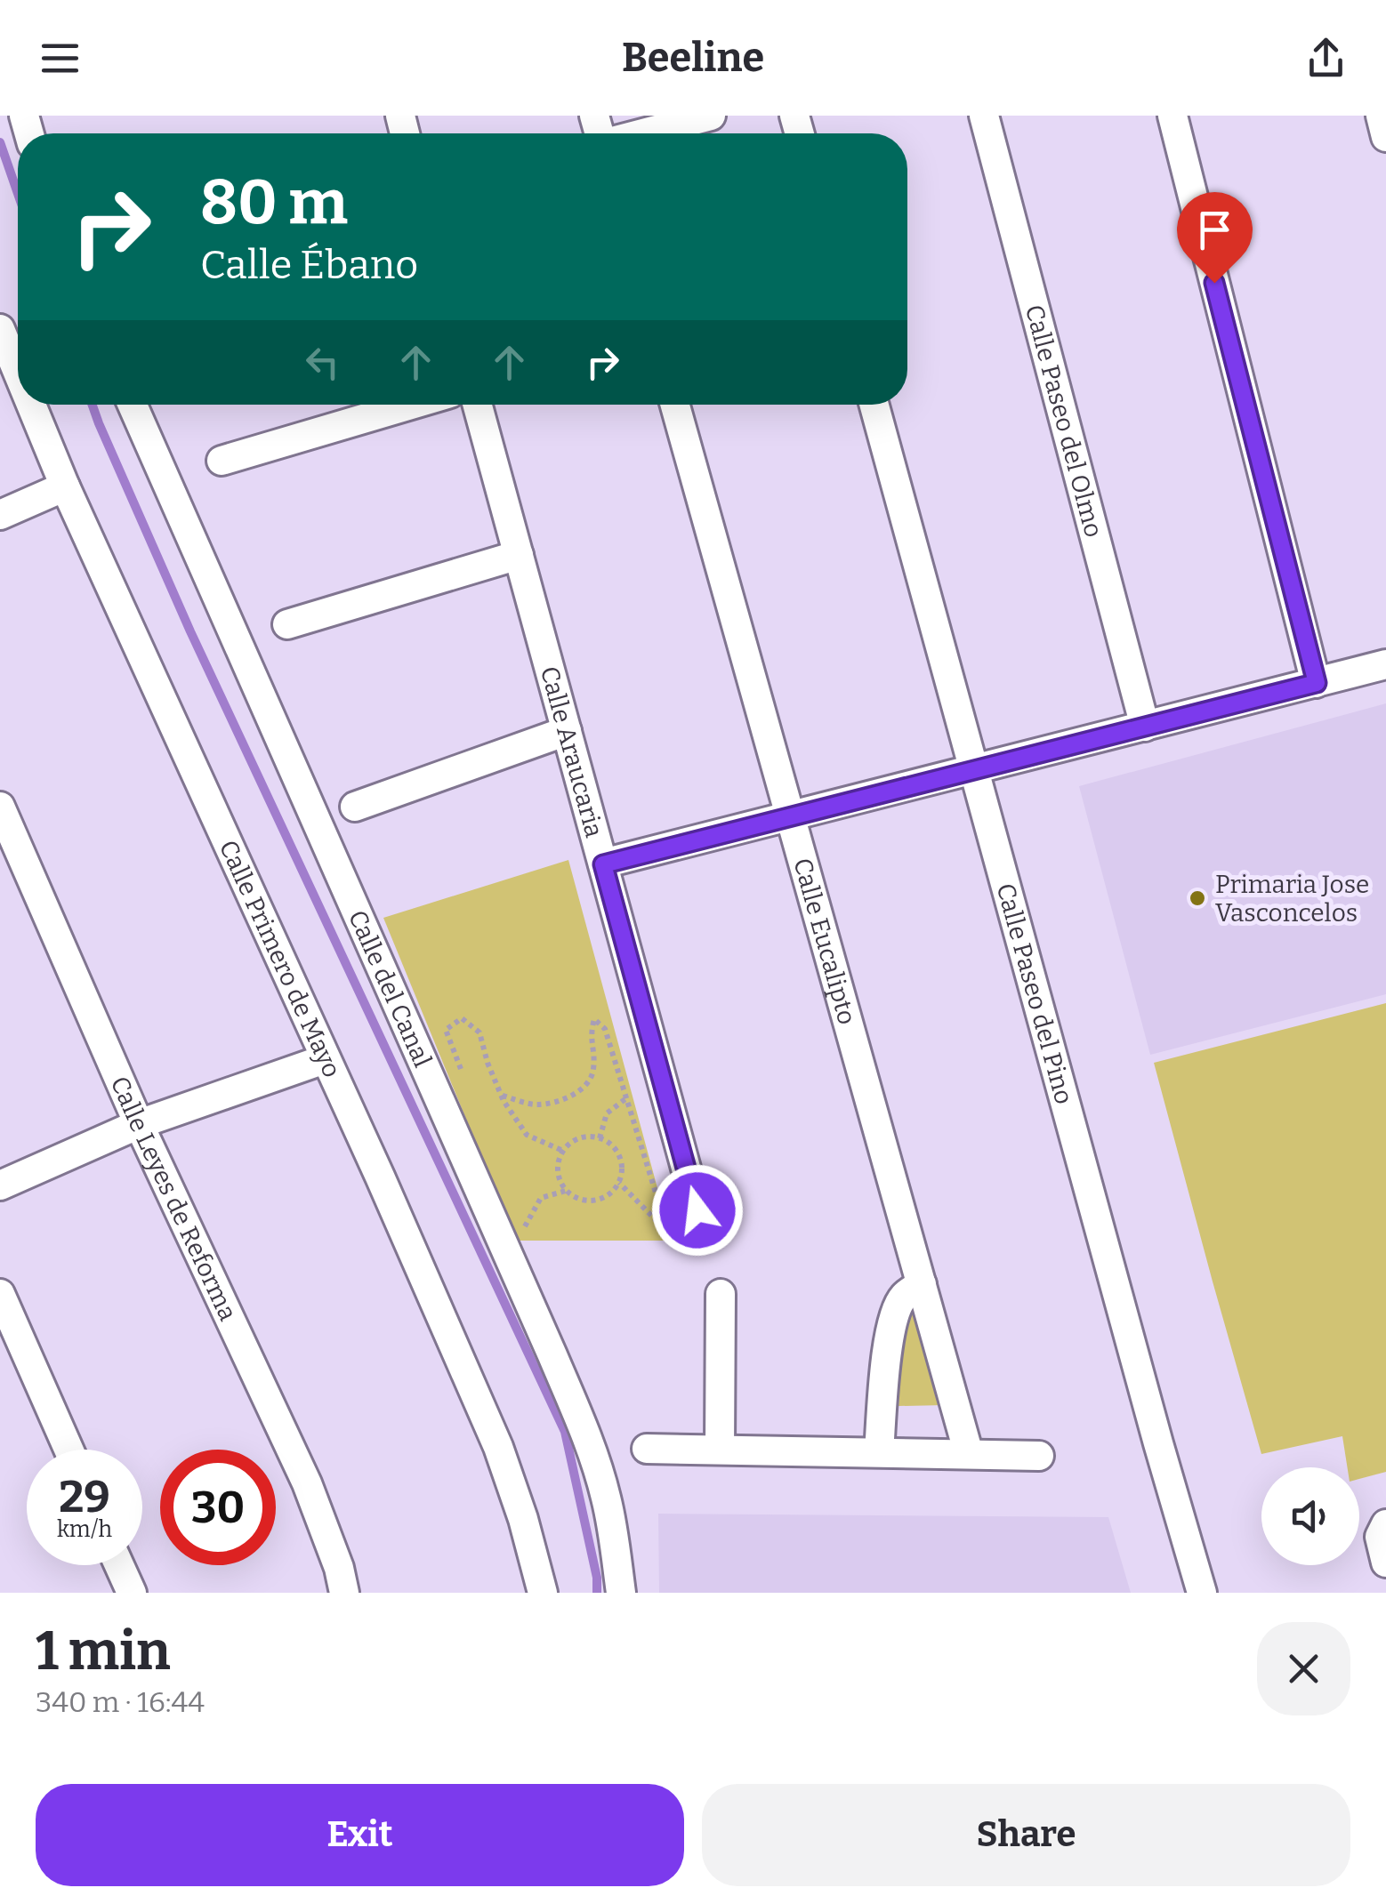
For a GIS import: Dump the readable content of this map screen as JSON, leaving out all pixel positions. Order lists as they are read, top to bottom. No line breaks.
{"streets":{"street":["Calle Paseo del Olmo","Calle Araucaria","Calle Eucalipto","Calle Primero de Mayo","Calle del Canal","Calle Paseo del Pino","Calle Leyes de Reforma"]},"places":["Primaria Jose Vasconcelos"],"page":{"header":"Beeline","turn":["80 m","Calle Ébano"],"speed":"29 km/h","limit":"30","heading":["1 min","340 m · 16:44"],"buttons":["Exit","Share"]}}
